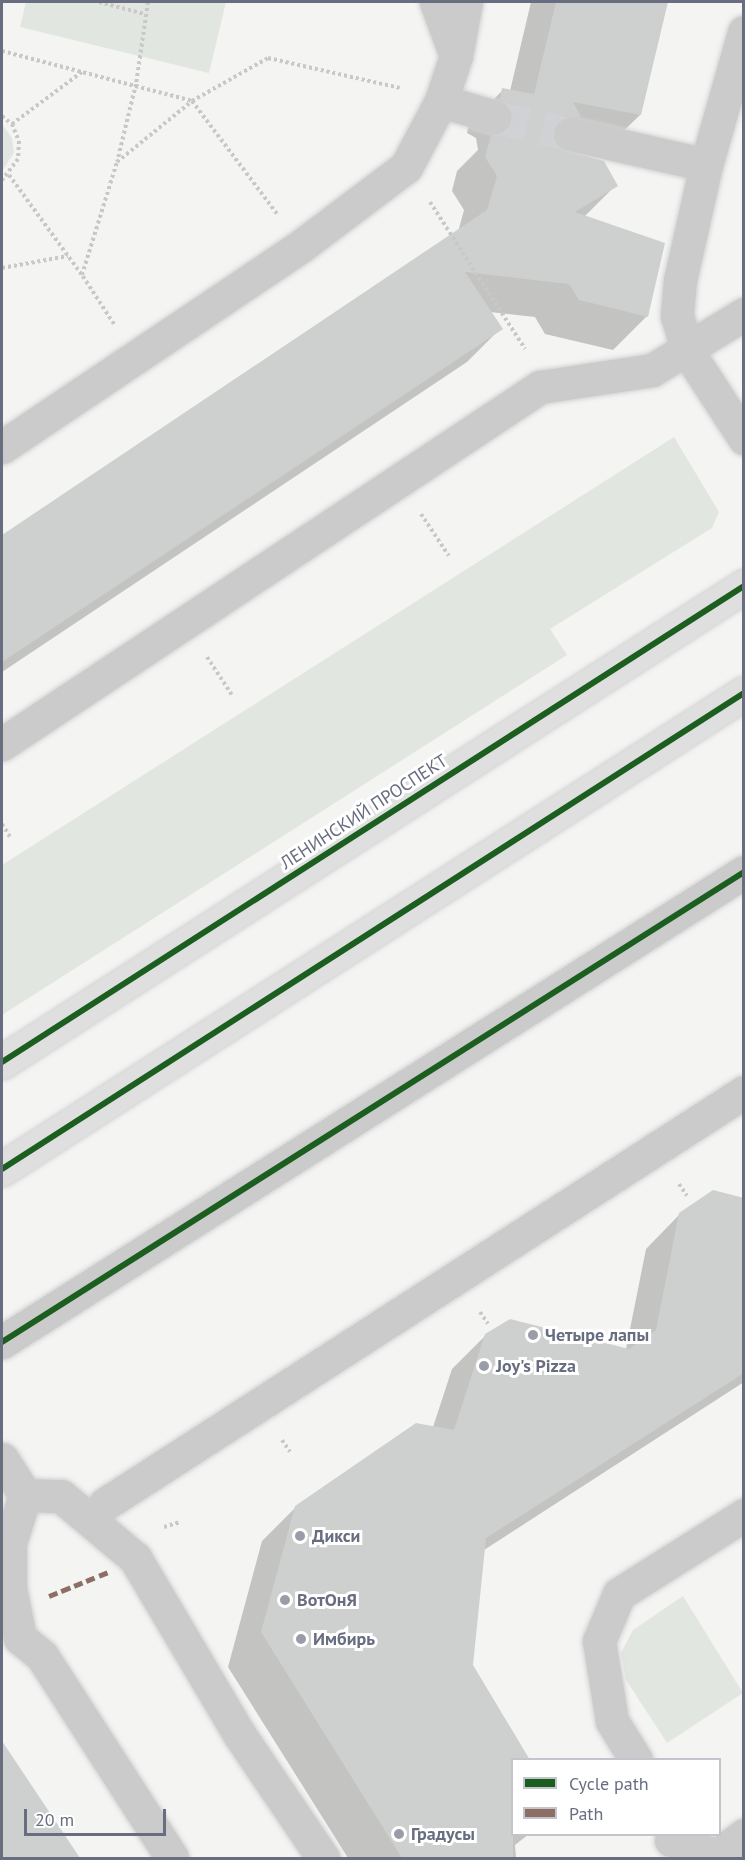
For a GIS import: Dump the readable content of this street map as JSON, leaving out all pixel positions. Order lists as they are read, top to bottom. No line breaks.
{"streets":{"main road":["ЛЕНИНСКИЙ ПРОСПЕКТ"]},"places":["Четыре лапы","Joy's Pizza","Дикси","ВотОнЯ","Имбирь","Градусы"],"legend":["Cycle path","Path"],"scale_bar":"20 m"}
